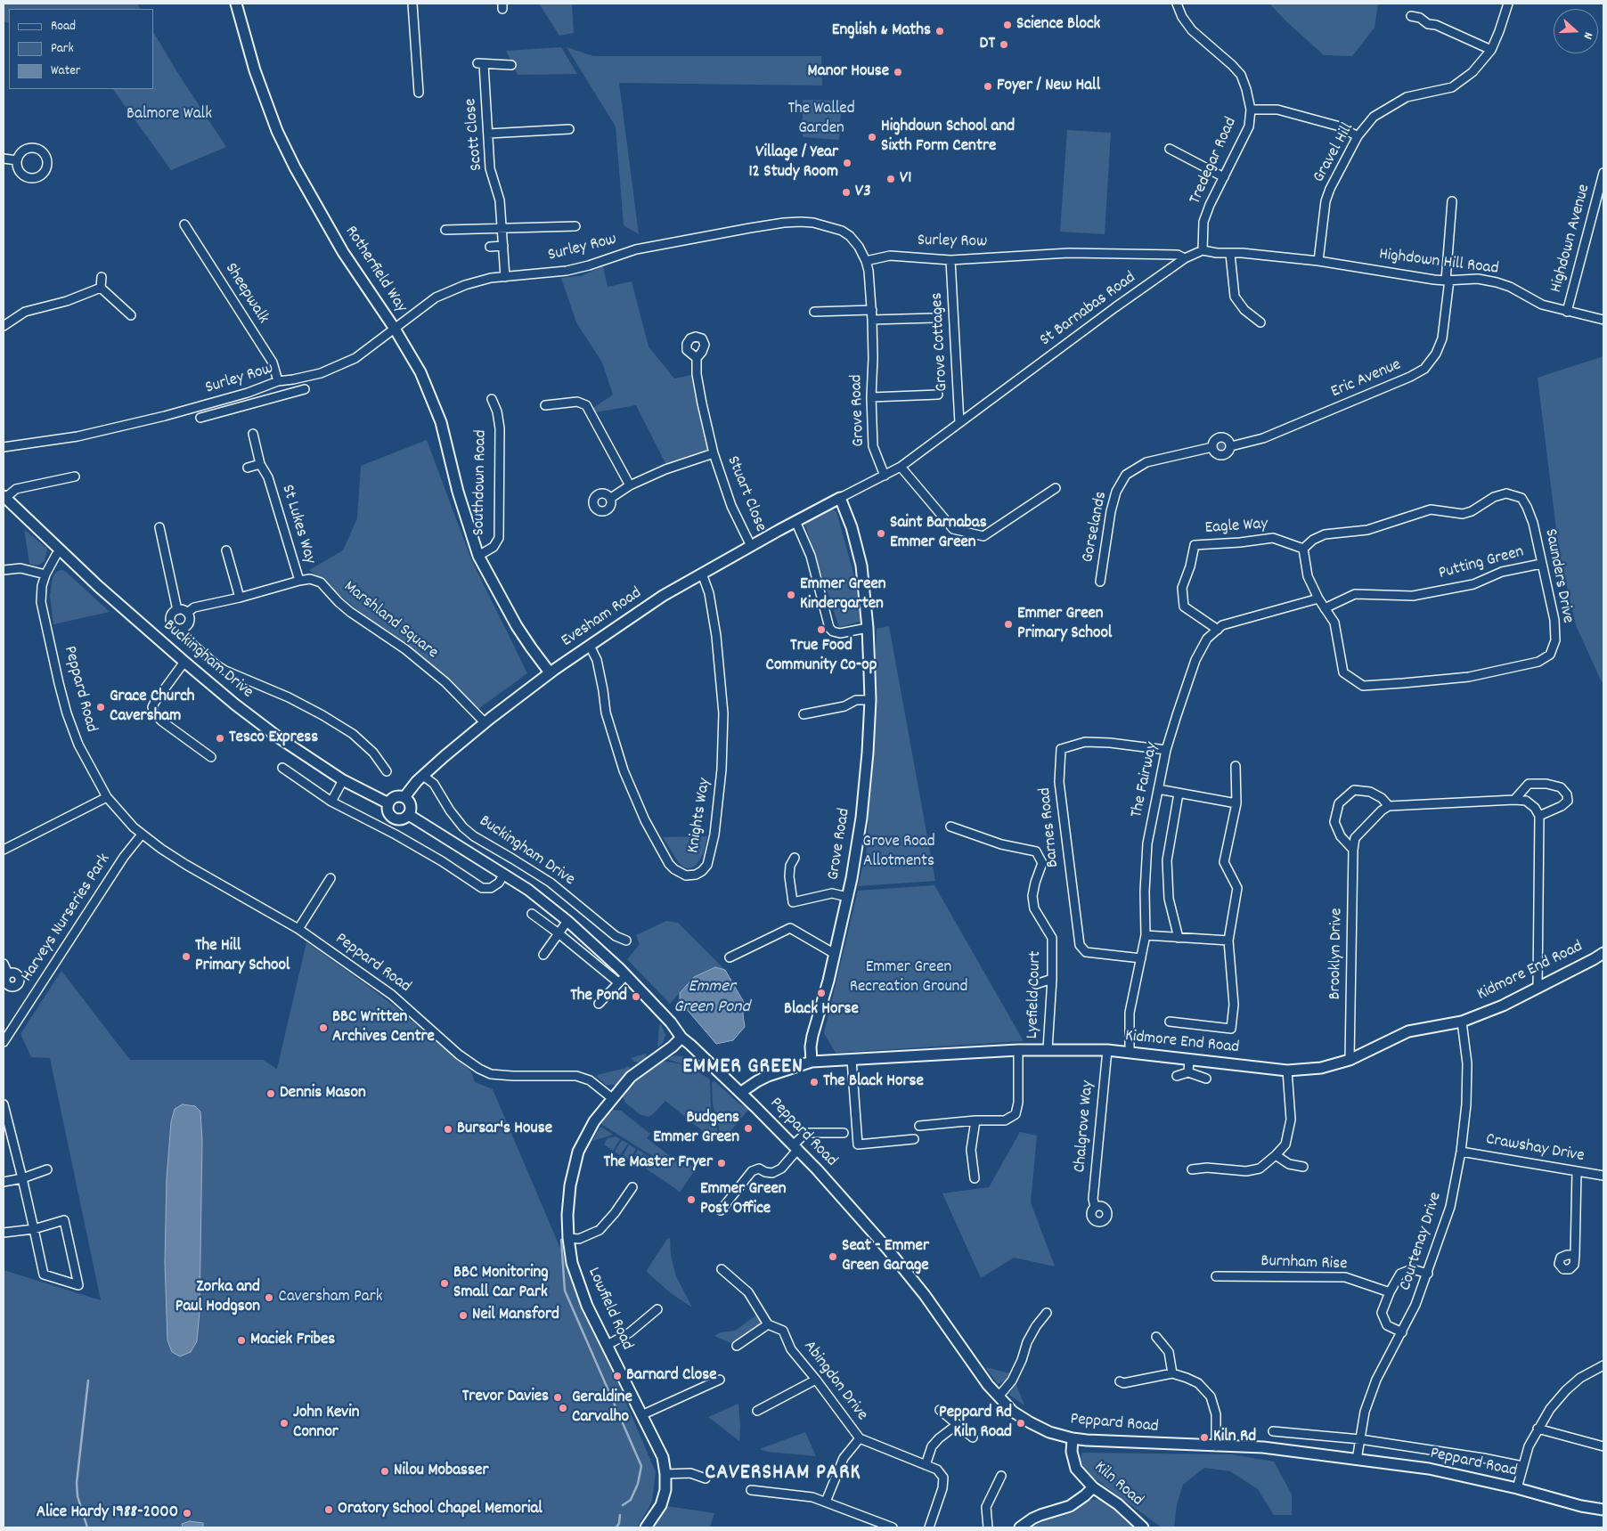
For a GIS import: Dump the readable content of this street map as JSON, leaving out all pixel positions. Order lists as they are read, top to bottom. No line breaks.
{"streets":{"street":["Scott Close","Gravel Hill","Tredegar Road","Highdown Avenue","Surley Row","Highdown Hill Road","Rotherfield Way","Sheepwalk","St Barnabas Road","Grove Cottages","Eric Avenue","Grove Road","Southdown Road","Stuart Close","St Lukes Way","Gorselands","Eagle Way","Putting Green","Saunders Drive","Evesham Road","Marshland Square","Buckingham Drive","Peppard Road","The Fairway","Knights Way","Barnes Road","Harveys Nurseries Park","Brooklyn Drive","Kidmore End Road","Lyefield Court","Chalgrove Way","Crawshay Drive","Courtenay Drive","Burnham Rise","Lowfield Road","Abingdon Drive","Kiln Road"]},"crossings":[["Scott Close","Surley Row"],["Gravel Hill","Highdown Hill Road"],["Tredegar Road","St Barnabas Road"],["Highdown Avenue","Highdown Hill Road"],["Surley Row","Rotherfield Way"],["Surley Row","Sheepwalk"],["Surley Row","St Barnabas Road"],["Surley Row","Grove Cottages"],["Surley Row","Grove Road"],["Highdown Hill Road","Eric Avenue"],["Rotherfield Way","Southdown Road"],["St Barnabas Road","Grove Cottages"],["St Barnabas Road","Grove Road"],["Grove Cottages","Grove Road"],["Eric Avenue","Gorselands"],["Grove Road","Evesham Road"],["Grove Road","Kidmore End Road"],["Southdown Road","Evesham Road"],["Stuart Close","Evesham Road"],["St Lukes Way","Marshland Square"],["Eagle Way","Saunders Drive"],["Eagle Way","The Fairway"],["Putting Green","Saunders Drive"],["Saunders Drive","The Fairway"],["Evesham Road","Marshland Square"],["Evesham Road","Buckingham Drive"],["Evesham Road","Knights Way"],["Marshland Square","Buckingham Drive"],["Buckingham Drive","Peppard Road"],["Peppard Road","Harveys Nurseries Park"],["Peppard Road","Kidmore End Road"],["Peppard Road","Courtenay Drive"],["Peppard Road","Lowfield Road"],["Peppard Road","Kiln Road"],["The Fairway","Barnes Road"],["The Fairway","Kidmore End Road"],["Brooklyn Drive","Kidmore End Road"],["Kidmore End Road","Lyefield Court"],["Kidmore End Road","Chalgrove Way"],["Kidmore End Road","Courtenay Drive"],["Crawshay Drive","Courtenay Drive"]],"districts":["EMMER GREEN","CAVERSHAM PARK"],"water":["Emmer Green Pond"],"parks":["The Walled Garden","Balmore Walk","Grove Road Allotments","Emmer Green Recreation Ground","Caversham Park"],"places":["Science Block","English & Maths","DT","Manor House","Foyer / New Hall","Highdown School and Sixth Form Centre","Village / Year 12 Study Room","V1","V3","Saint Barnabas Emmer Green","Emmer Green Kindergarten","Emmer Green Primary School","True Food Community Co-op","Grace Church Caversham","Tesco Express","The Hill Primary School","Black Horse","The Pond","BBC Written Archives Centre","The Black Horse","Dennis Mason","Budgens Emmer Green","Bursar's House","The Master Fryer","Emmer Green Post Office","Seat - Emmer Green Garage","BBC Monitoring Small Car Park","Zorka and Paul Hodgson","Neil Mansford","Maciek Fribes","Barnard Close","Trevor Davies","Geraldine Carvalho","John Kevin Connor","Peppard Rd Kiln Road","Kiln Rd","Nilou Mobasser","Oratory School Chapel Memorial","Alice Hardy 1988-2000"],"legend":["Road","Park","Water"],"north":"right"}
